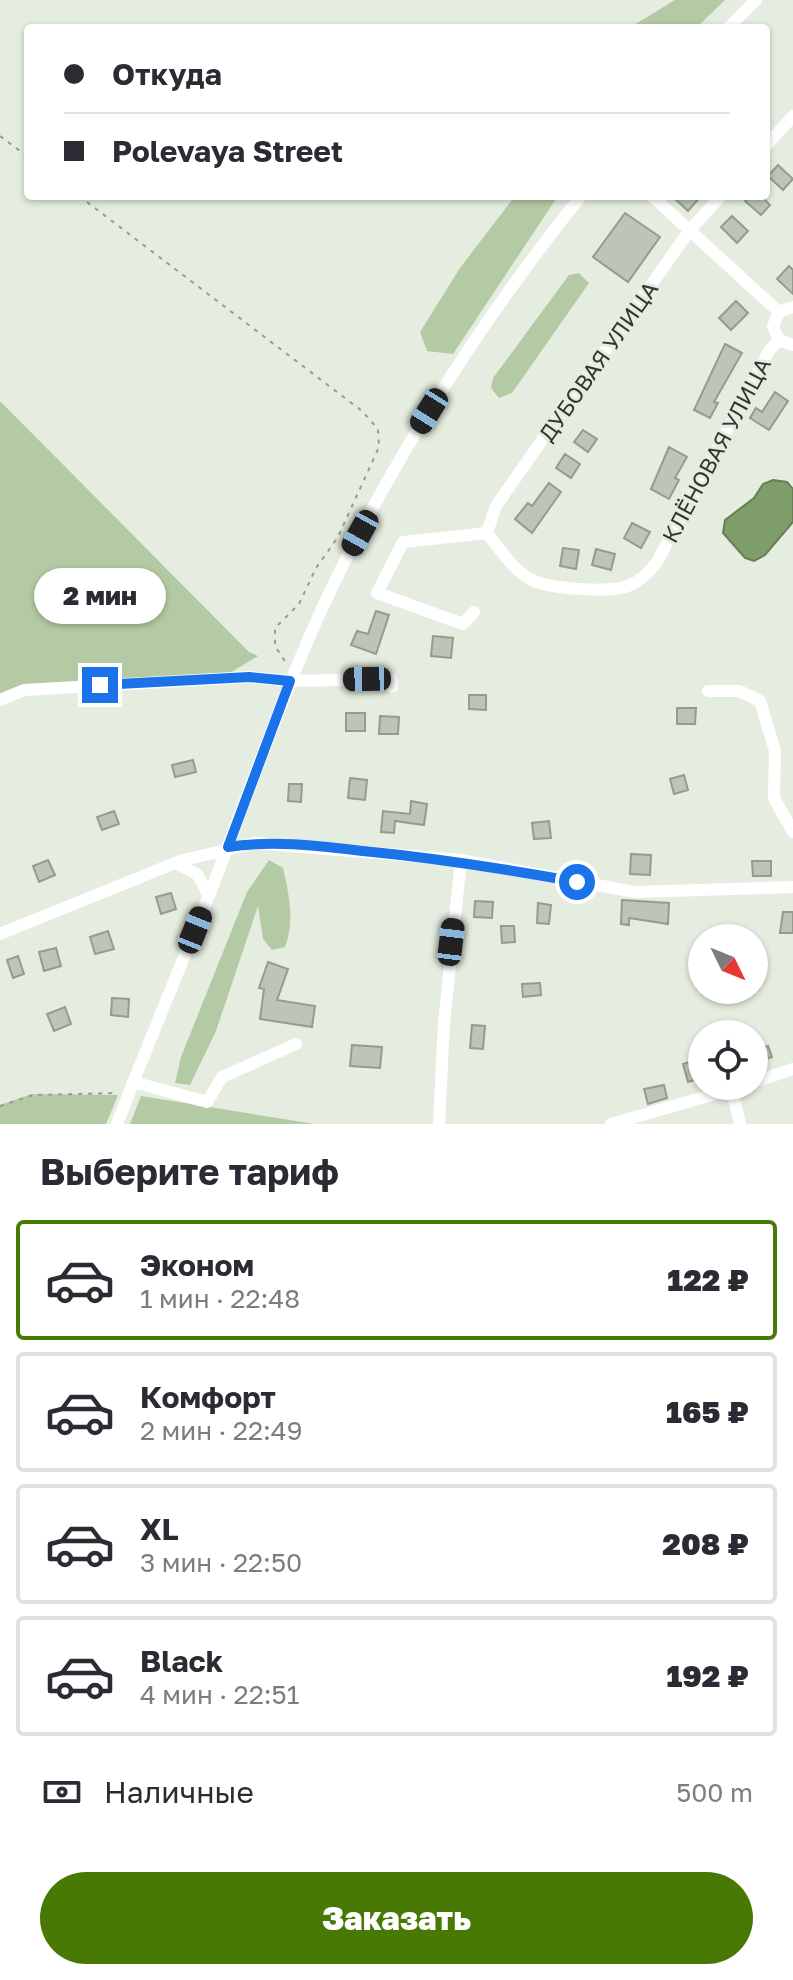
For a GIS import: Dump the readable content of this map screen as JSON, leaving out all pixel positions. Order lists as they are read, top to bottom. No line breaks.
{"streets":{"street":["ДУБОВАЯ УЛИЦА","КЛЁНОВАЯ УЛИЦА"]},"crossings":[["ДУБОВАЯ УЛИЦА","КЛЁНОВАЯ УЛИЦА"]],"north":"bottom right","page":{"banner":["Откуда","Polevaya Street"],"bubble":"2 мин","heading":"Выберите тариф","list":[{"name":"Эконом","note":"1 мин · 22:48","value":"122 ₽"},{"name":"Комфорт","note":"2 мин · 22:49","value":"165 ₽"},{"name":"XL","note":"3 мин · 22:50","value":"208 ₽"},{"name":"Black","note":"4 мин · 22:51","value":"192 ₽"}],"pay":["Наличные","500 m"],"buttons":"Заказать"}}
